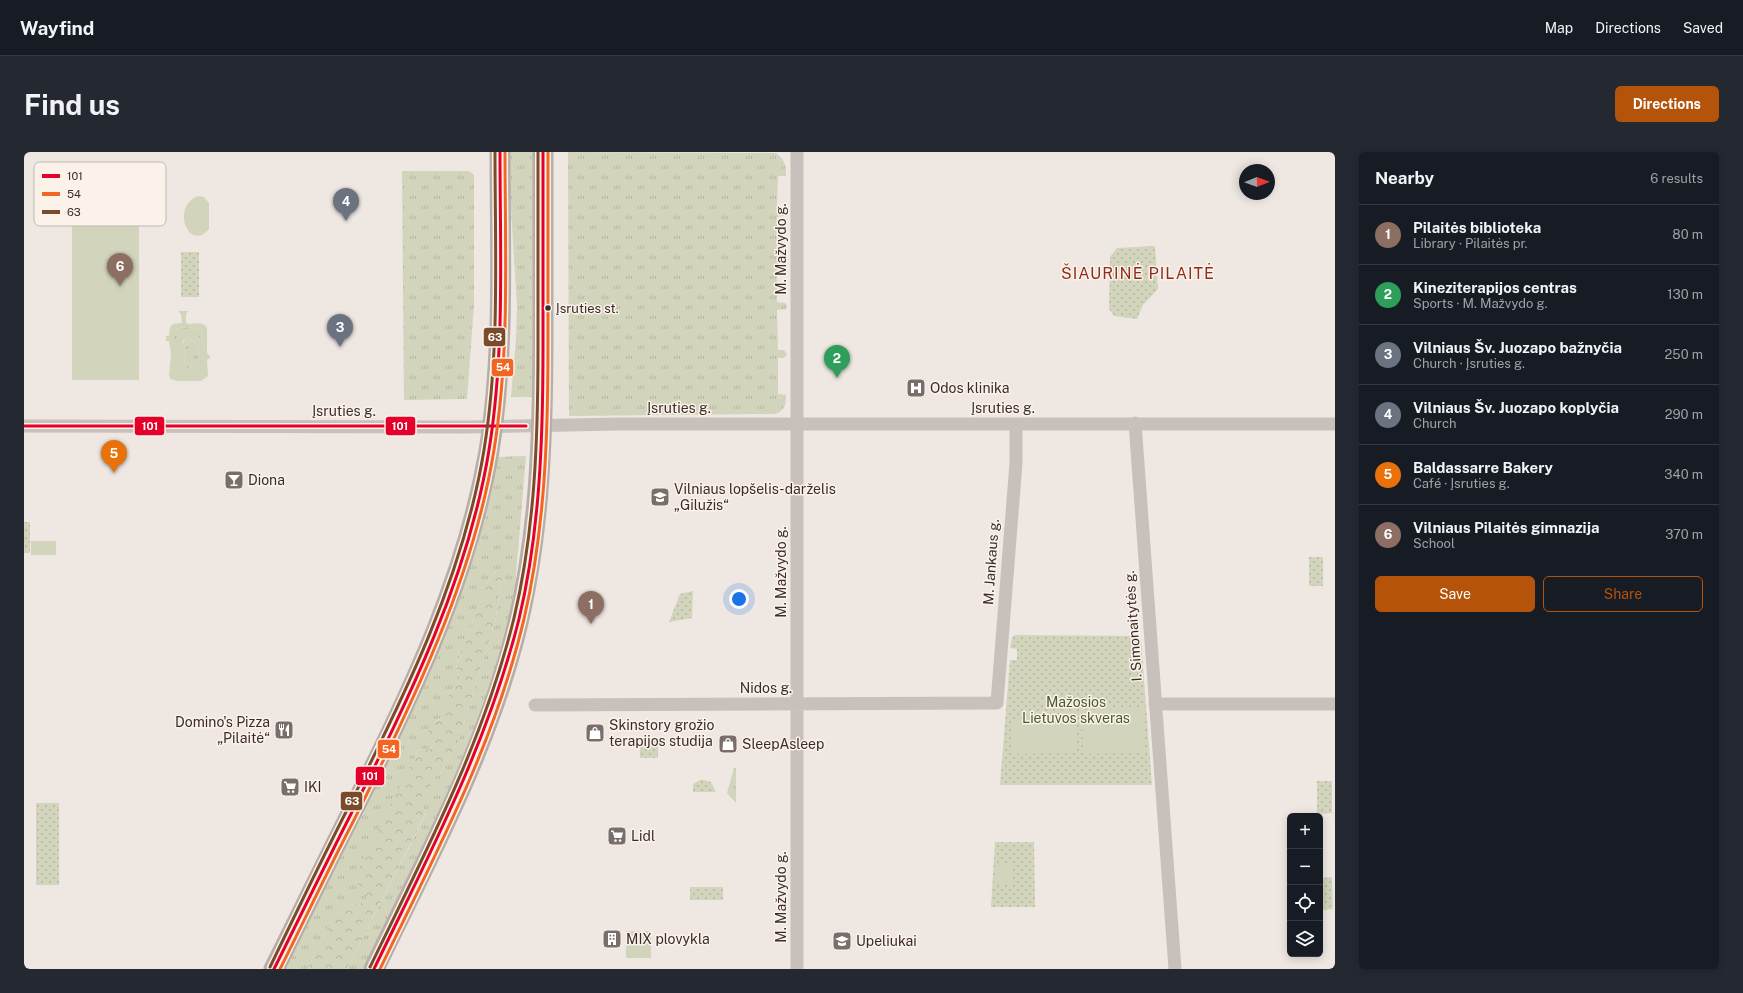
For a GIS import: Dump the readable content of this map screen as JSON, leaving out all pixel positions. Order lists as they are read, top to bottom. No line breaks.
{"streets":{"street":["M. Mažvydo g.","Įsruties g.","M. Jankaus g.","I. Simonaitytės g.","Nidos g."]},"crossings":[["M. Mažvydo g.","Įsruties g."],["M. Mažvydo g.","Nidos g."],["Įsruties g.","M. Jankaus g."],["Įsruties g.","I. Simonaitytės g."],["M. Jankaus g.","Nidos g."]],"districts":["ŠIAURINĖ PILAITĖ"],"parks":["Mažosios Lietuvos skveras"],"places":{"other":["Įsruties st."],"hospital":["Odos klinika"],"bar":["Diona"],"school or university":["Vilniaus lopšelis-darželis „Gilužis“","Upeliukai"],"restaurant":["Domino's Pizza „Pilaitė“"],"shop":["Skinstory grožio terapijos studija","SleepAsleep"],"supermarket":["IKI","Lidl"],"building":["MIX plovykla"]},"lines":["transit line 101","transit line 54","transit line 63"],"legend":["101","54","63"],"north":"right","page":{"header":"Wayfind","nav":["Map","Directions","Saved"],"buttons":["Directions",["Save","Share"]],"title":"Find us","heading":["Nearby","6 results"],"pins":["4","6","3","2","5","1"],"list":[{"mark":"1","name":"Pilaitės biblioteka","note":"Library · Pilaitės pr.","value":"80 m"},{"mark":"2","name":"Kineziterapijos centras","note":"Sports · M. Mažvydo g.","value":"130 m"},{"mark":"3","name":"Vilniaus Šv. Juozapo bažnyčia","note":"Church · Įsruties g.","value":"250 m"},{"mark":"4","name":"Vilniaus Šv. Juozapo koplyčia","note":"Church","value":"290 m"},{"mark":"5","name":"Baldassarre Bakery","note":"Café · Įsruties g.","value":"340 m"},{"mark":"6","name":"Vilniaus Pilaitės gimnazija","note":"School","value":"370 m"}],"map_buttons":["+","−"]}}
